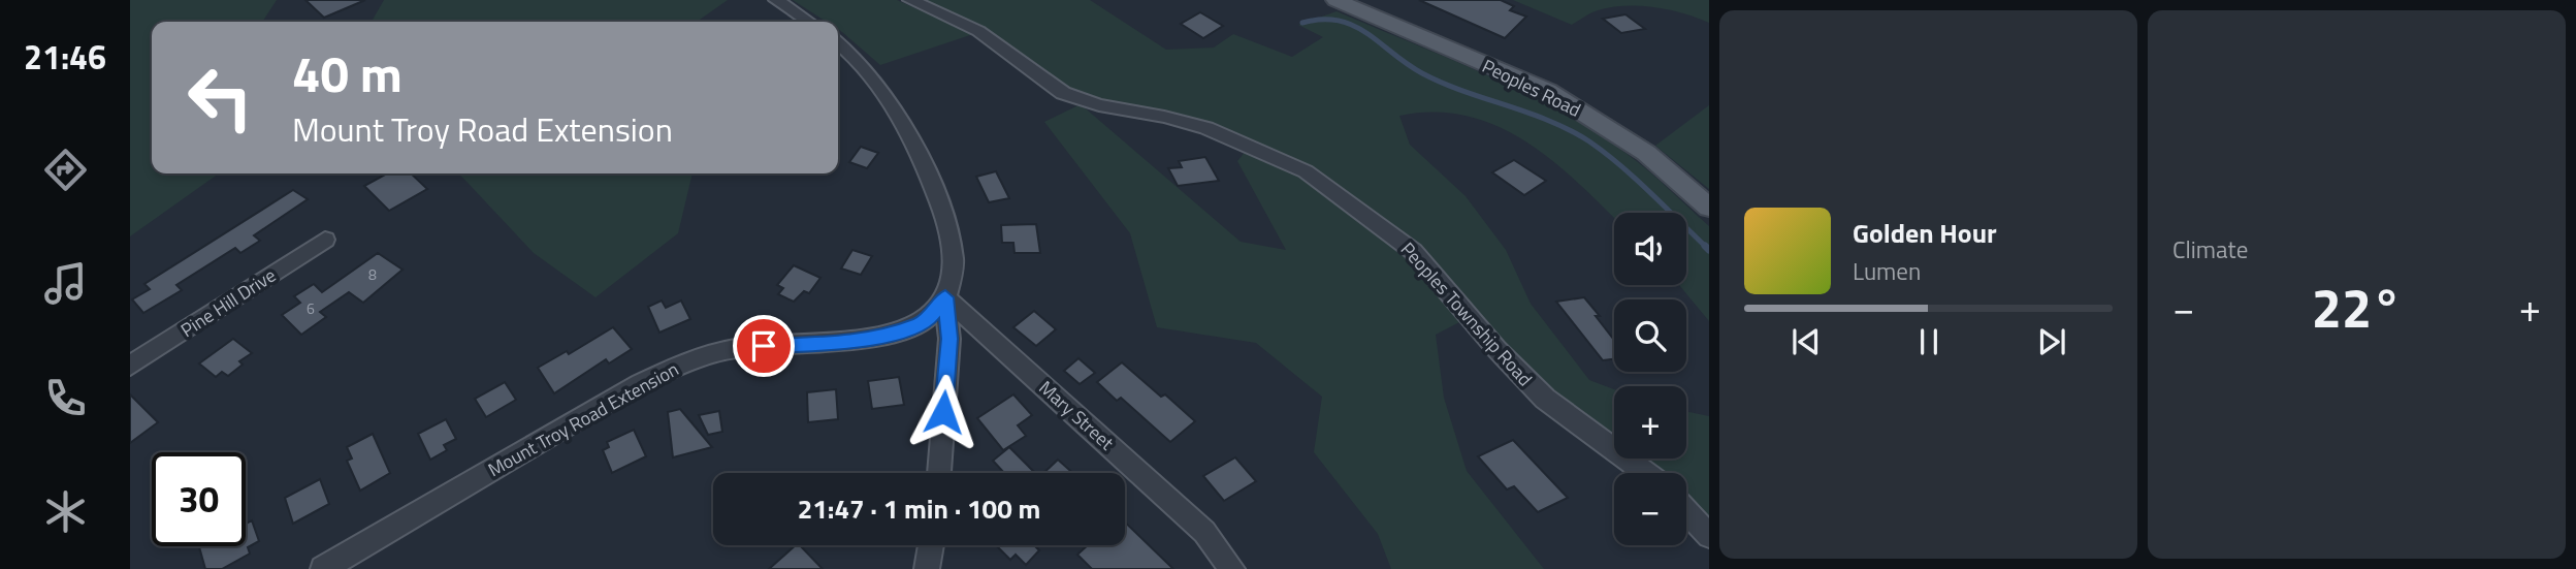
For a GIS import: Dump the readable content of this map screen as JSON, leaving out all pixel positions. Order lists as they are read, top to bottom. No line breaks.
{"streets":{"main road":["Peoples Road"],"street":["Pine Hill Drive","Peoples Township Road","Mary Street","Mount Troy Road Extension"]},"crossings":[["Mary Street","Mount Troy Road Extension"]],"house_numbers":["8","6"],"page":{"tabs":"21:46","tile":"Climate","turn":["40 m","Mount Troy Road Extension"],"song":["Golden Hour","Lumen"],"map_buttons":["+","−"],"heat":["−","22°","+"],"limit":"30","trip":"21:47 · 1 min · 100 m"}}
